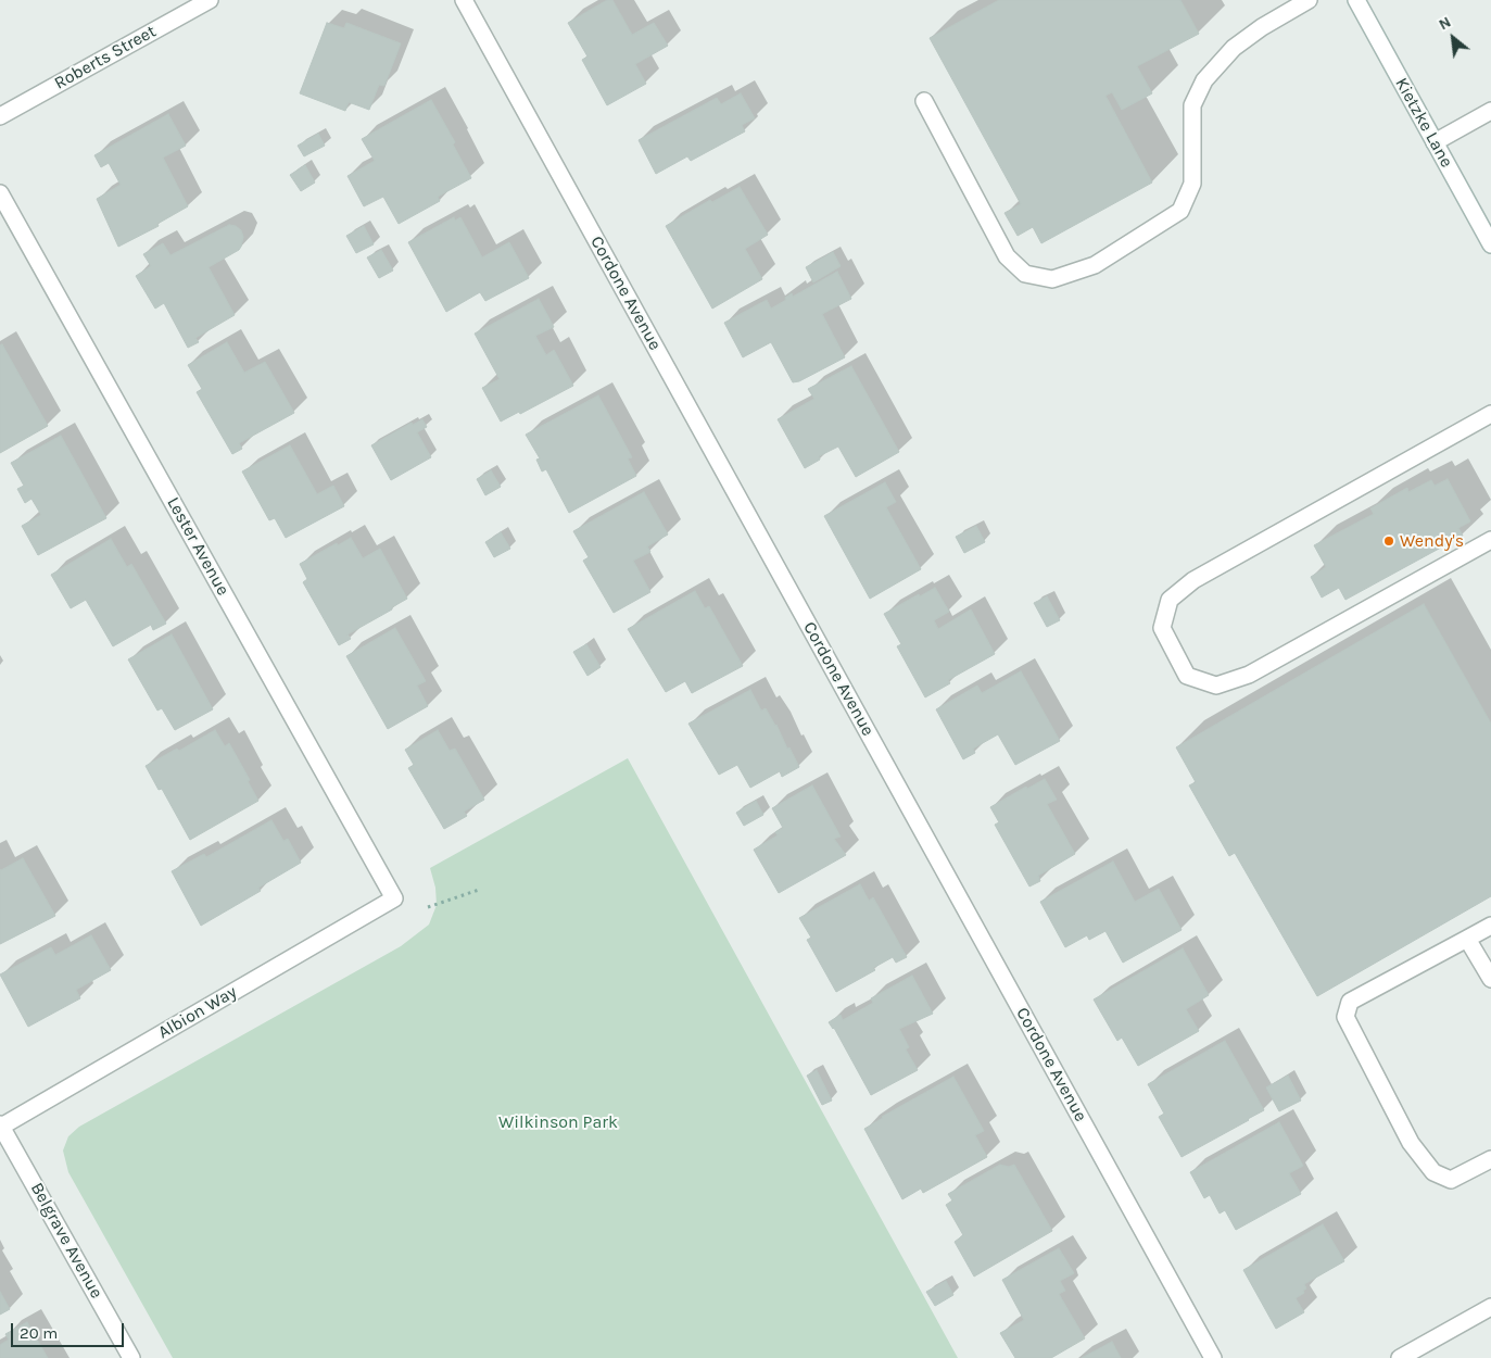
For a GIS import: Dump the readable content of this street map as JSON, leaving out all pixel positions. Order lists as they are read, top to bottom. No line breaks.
{"streets":{"street":["Roberts Street","Kietzke Lane","Cordone Avenue","Lester Avenue","Albion Way","Belgrave Avenue"]},"crossings":[["Lester Avenue","Albion Way"],["Albion Way","Belgrave Avenue"]],"parks":["Wilkinson Park"],"places":["Wendy's"],"scale_bar":"20 m","north":"top left"}
